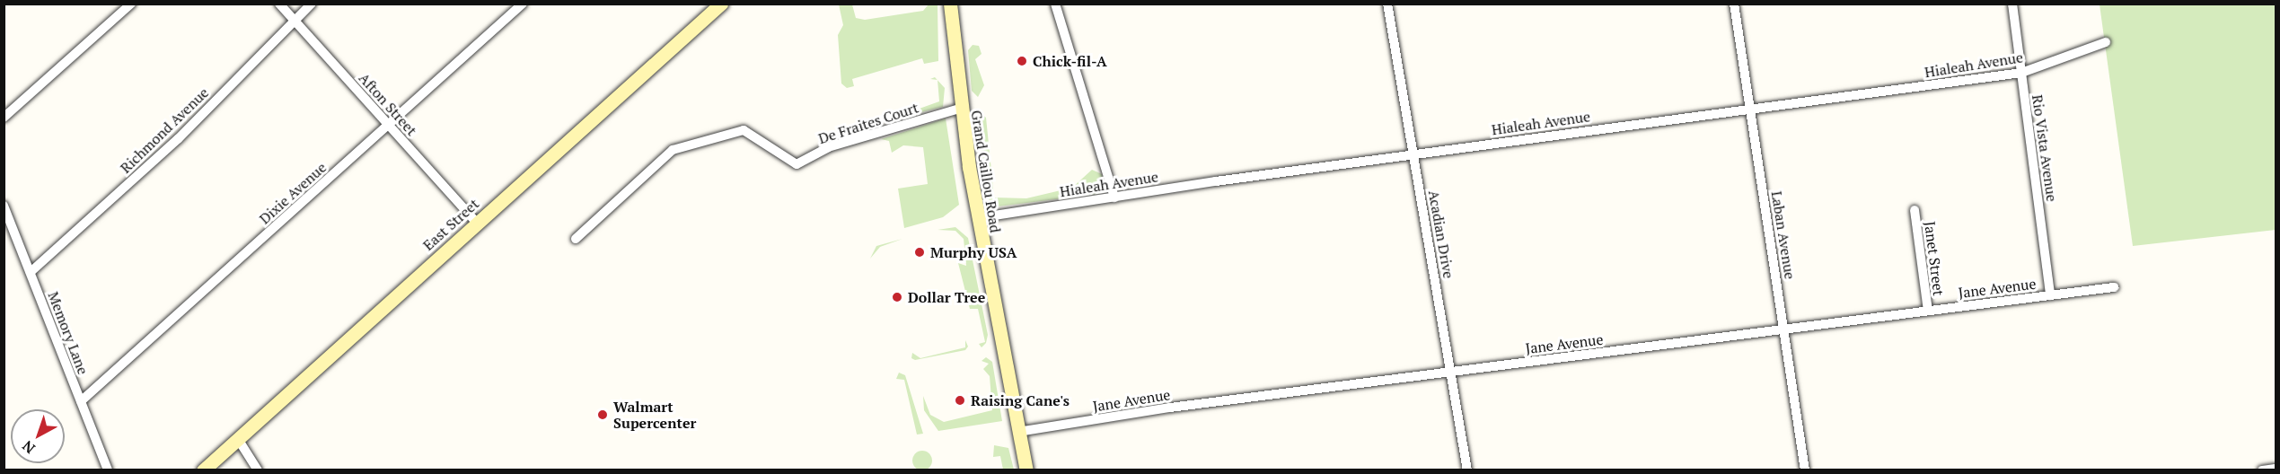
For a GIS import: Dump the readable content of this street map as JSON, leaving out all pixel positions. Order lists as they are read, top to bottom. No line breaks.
{"streets":{"street":["Hialeah Avenue","Afton Street","De Fraites Court","Richmond Avenue","Rio Vista Avenue","Grand Caillou Road","Dixie Avenue","East Street","Acadian Drive","Laban Avenue","Janet Street","Jane Avenue","Memory Lane"]},"crossings":[["Hialeah Avenue","Rio Vista Avenue"],["Hialeah Avenue","Grand Caillou Road"],["Hialeah Avenue","Acadian Drive"],["Hialeah Avenue","Laban Avenue"],["Afton Street","Richmond Avenue"],["Afton Street","Dixie Avenue"],["Afton Street","East Street"],["De Fraites Court","Grand Caillou Road"],["Richmond Avenue","Memory Lane"],["Rio Vista Avenue","Jane Avenue"],["Grand Caillou Road","Jane Avenue"],["Dixie Avenue","Memory Lane"],["Acadian Drive","Jane Avenue"],["Laban Avenue","Jane Avenue"],["Janet Street","Jane Avenue"]],"places":["Chick-fil-A","Murphy USA","Dollar Tree","Raising Cane's","Walmart Supercenter"],"north":"bottom left"}
